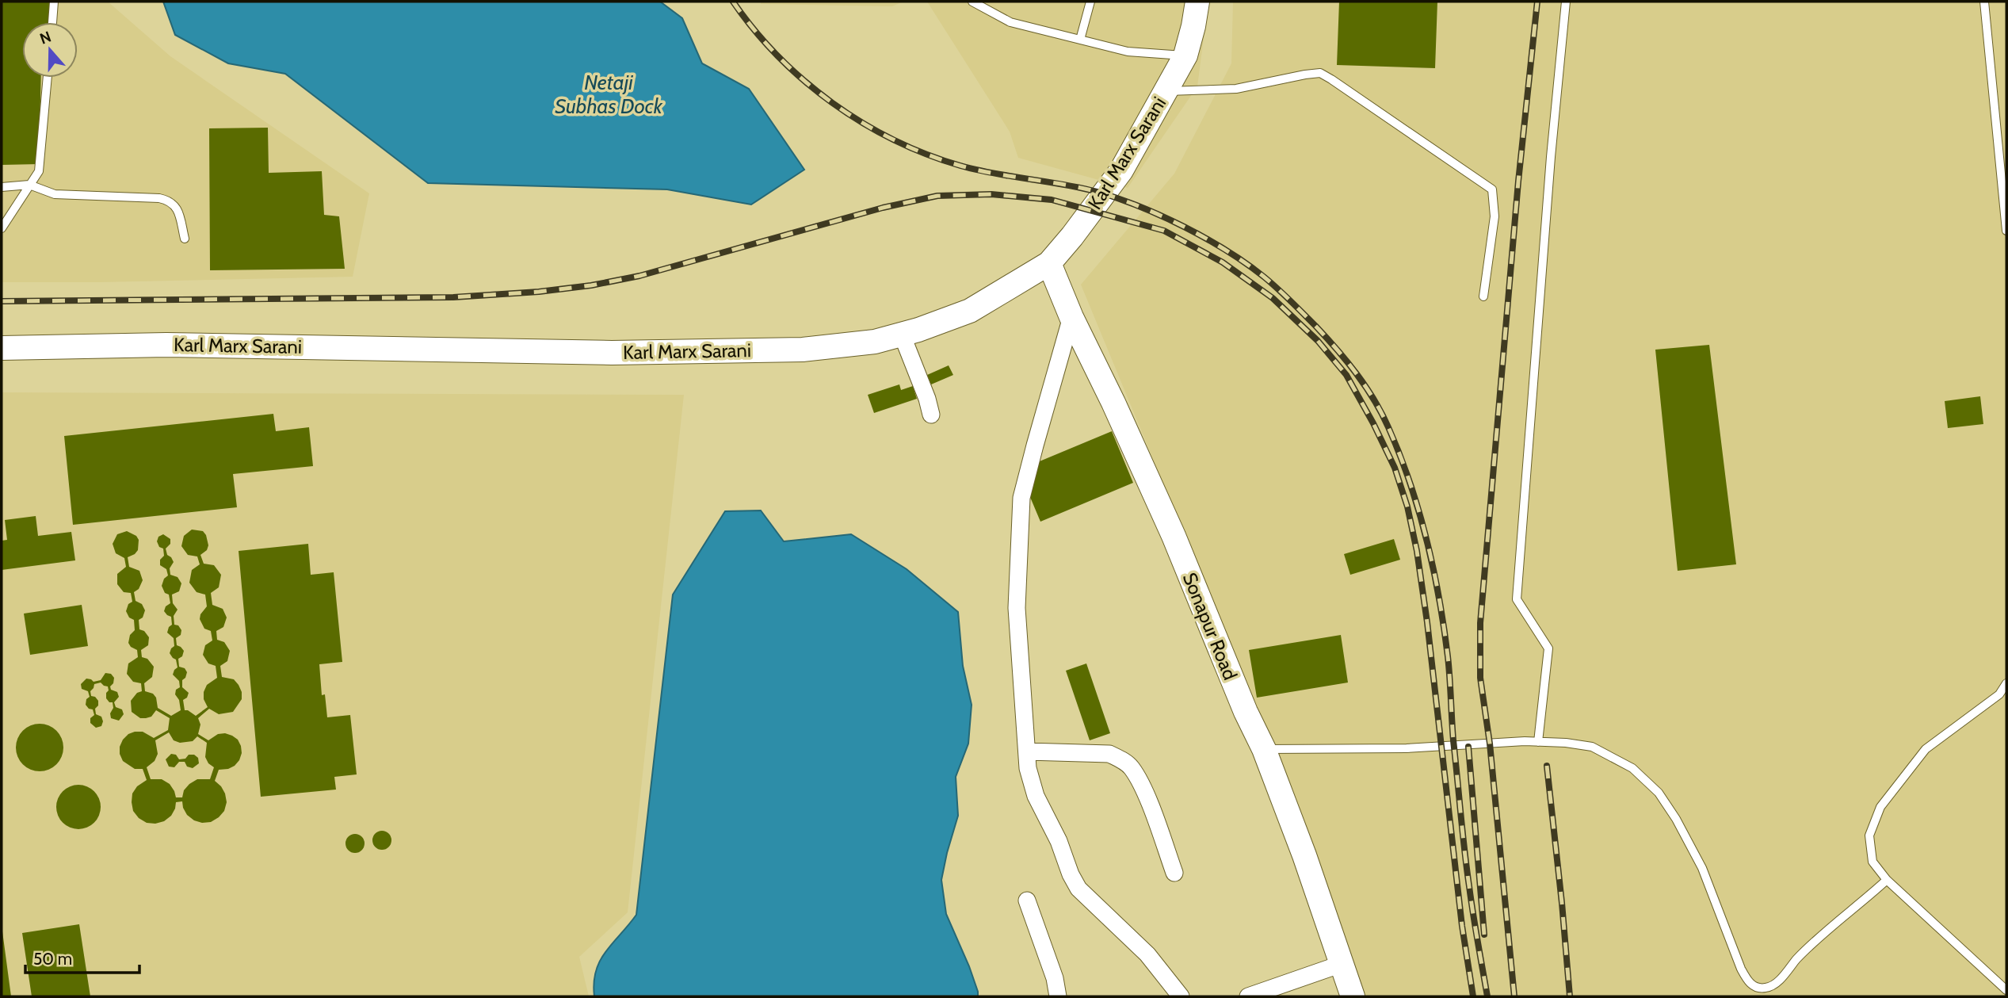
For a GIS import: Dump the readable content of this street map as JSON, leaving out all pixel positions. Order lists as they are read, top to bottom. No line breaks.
{"streets":{"main road":["Karl Marx Sarani","Sonapur Road"]},"crossings":[["Karl Marx Sarani","Sonapur Road"]],"water":["Netaji Subhas Dock"],"scale_bar":"50 m","north":"top"}
